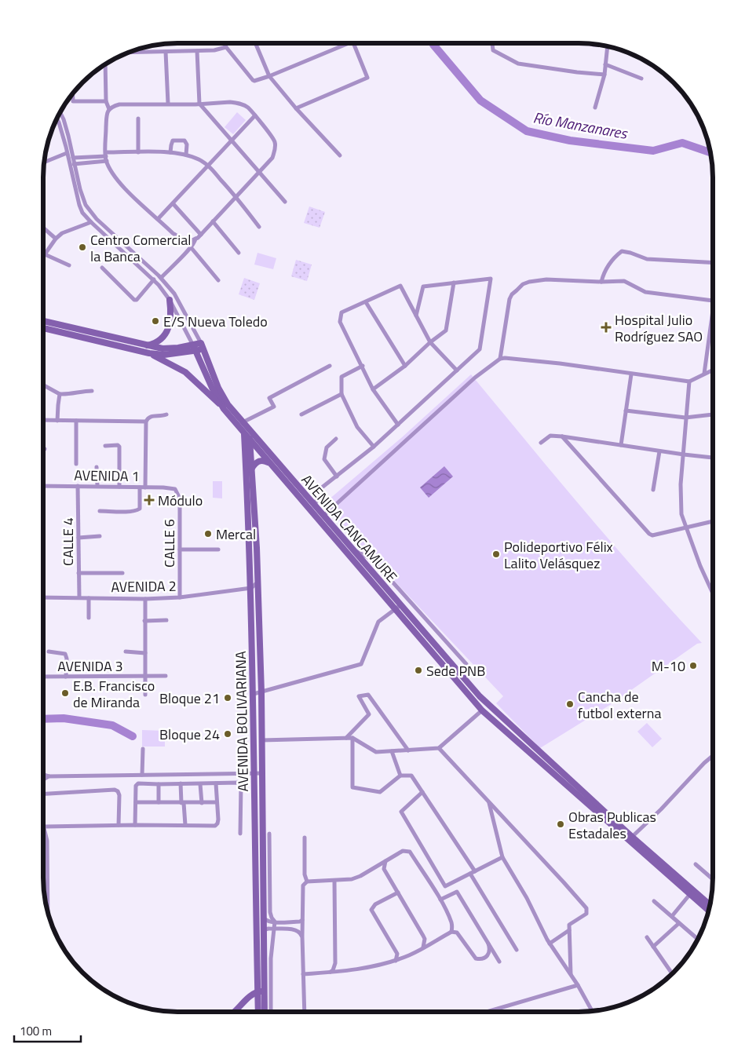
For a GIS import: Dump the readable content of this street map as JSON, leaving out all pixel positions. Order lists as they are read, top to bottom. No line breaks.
{"streets":{"main road":["AVENIDA CANCAMURE","AVENIDA BOLIVARIANA"],"street":["AVENIDA 1","CALLE 4","CALLE 6","AVENIDA 2","AVENIDA 3"]},"crossings":[["AVENIDA 1","CALLE 4"],["AVENIDA 1","CALLE 6"],["AVENIDA CANCAMURE","AVENIDA BOLIVARIANA"],["CALLE 4","AVENIDA 2"],["CALLE 6","AVENIDA 2"],["AVENIDA 2","AVENIDA BOLIVARIANA"]],"water":["Río Manzanares"],"places":{"other":["Centro Comercial la Banca","E/S Nueva Toledo","Mercal","Polideportivo Félix Lalito Velásquez","M-10","Sede PNB","E.B. Francisco de Miranda","Bloque 21","Cancha de futbol externa","Bloque 24","Obras Publicas Estadales"],"health":["Hospital Julio Rodríguez SAO","Módulo"]},"scale_bar":"100 m"}
